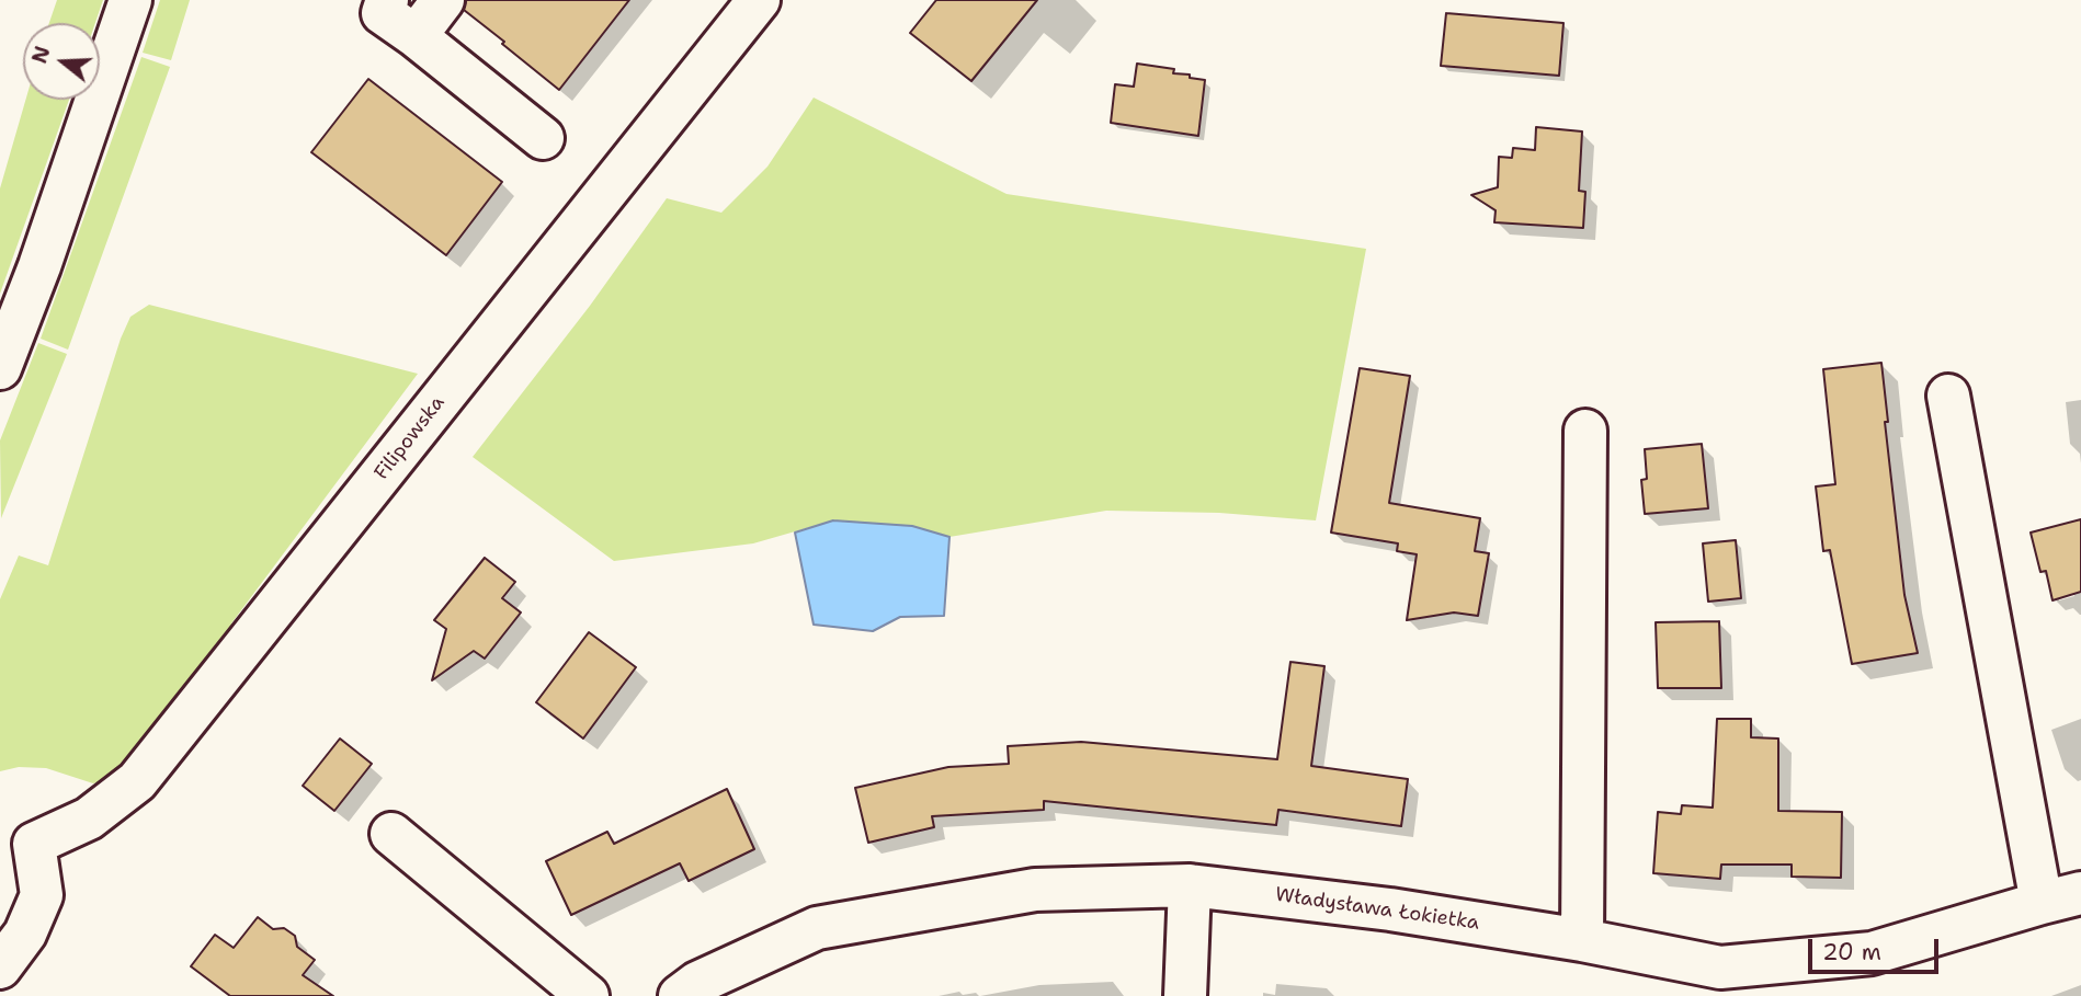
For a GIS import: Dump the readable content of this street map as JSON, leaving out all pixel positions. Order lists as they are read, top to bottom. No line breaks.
{"streets":{"street":["Filipowska","Władysława Łokietka"]},"scale_bar":"20 m","north":"left"}
